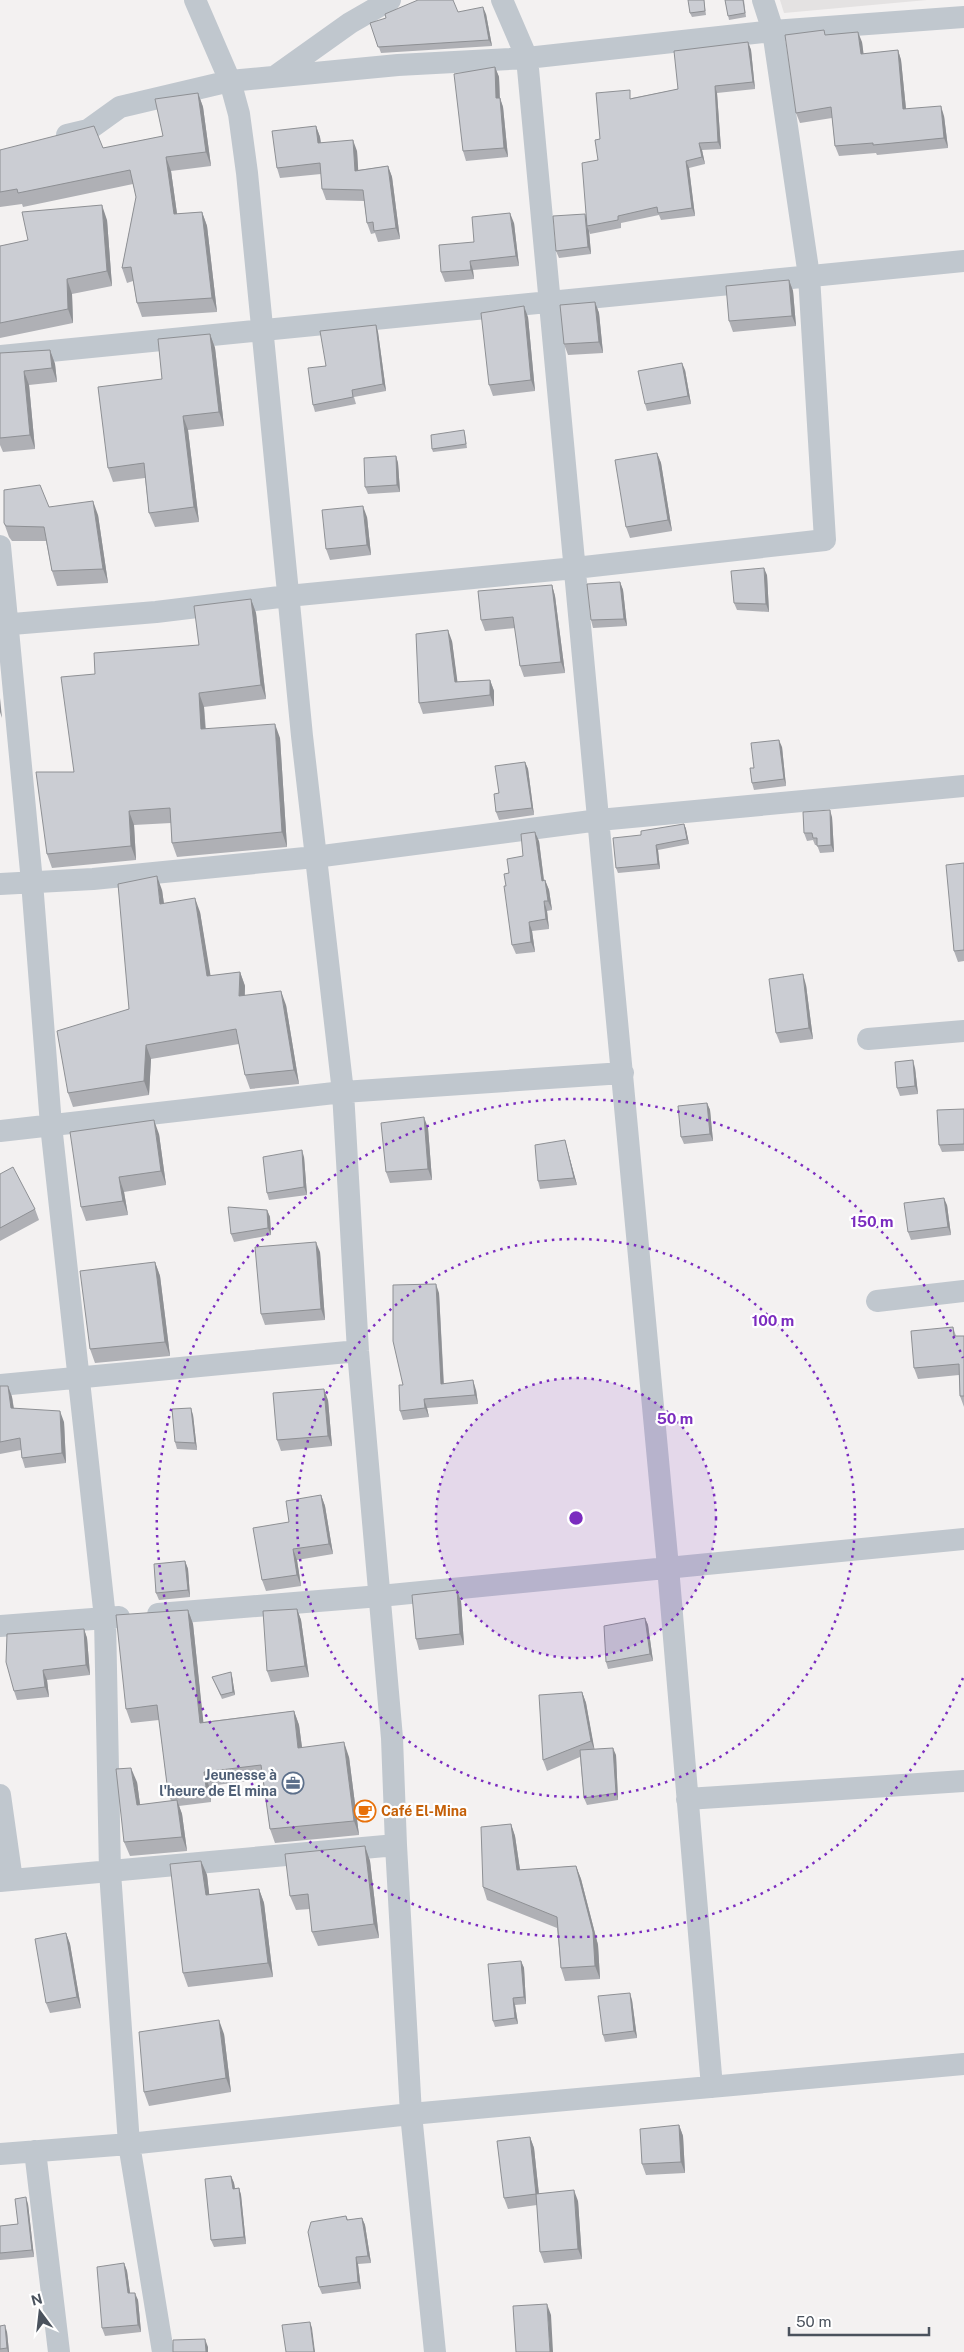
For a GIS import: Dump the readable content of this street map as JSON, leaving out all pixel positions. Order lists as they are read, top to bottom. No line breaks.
{"places":{"office":["Jeunesse à l'heure de El mina"],"cafe":["Café El-Mina"]},"scale_bar":"50 m","north":"top","rings":["150 m","100 m","50 m"]}
